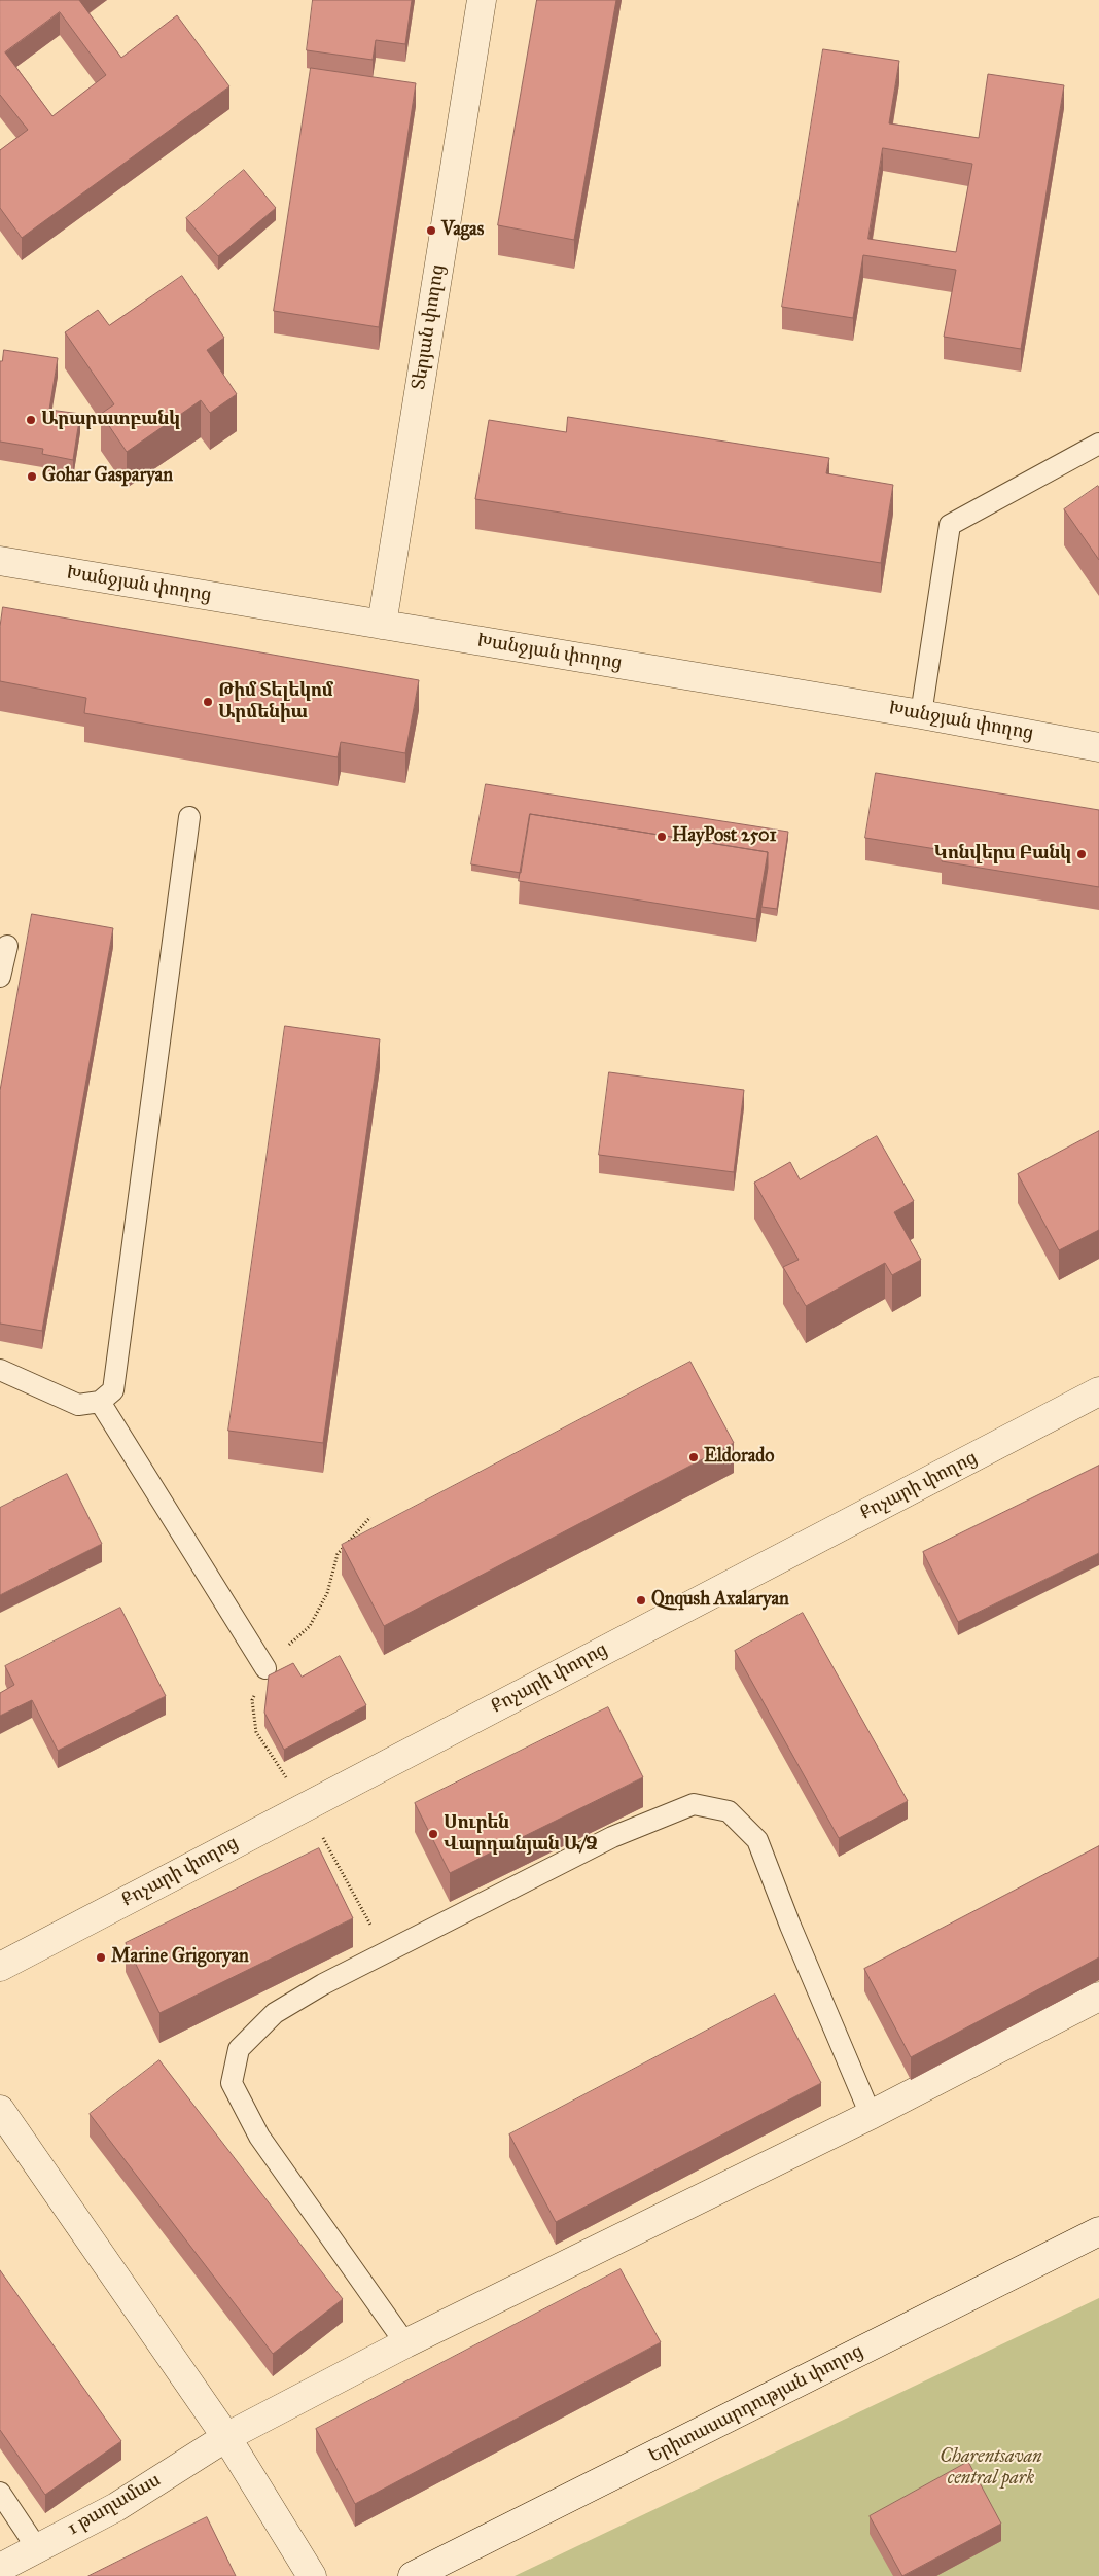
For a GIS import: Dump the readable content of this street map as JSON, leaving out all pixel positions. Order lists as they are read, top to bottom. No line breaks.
{"streets":{"street":["Տերյան փողոց","Խանջյան փողոց","Քոչարի փողոց","Երիտասարդության փողոց","1 թաղամաս"]},"crossings":[["Տերյան փողոց","Խանջյան փողոց"]],"parks":["Charentsavan central park"],"places":["Vagas","Արարատբանկ","Gohar Gasparyan","Թիմ Տելեկոմ Արմենիա","HayPost 2501","Կոնվերս Բանկ","Eldorado","Qnqush Axalaryan","Սուրեն Վարդանյան Ա/Ձ","Marine Grigoryan"]}
